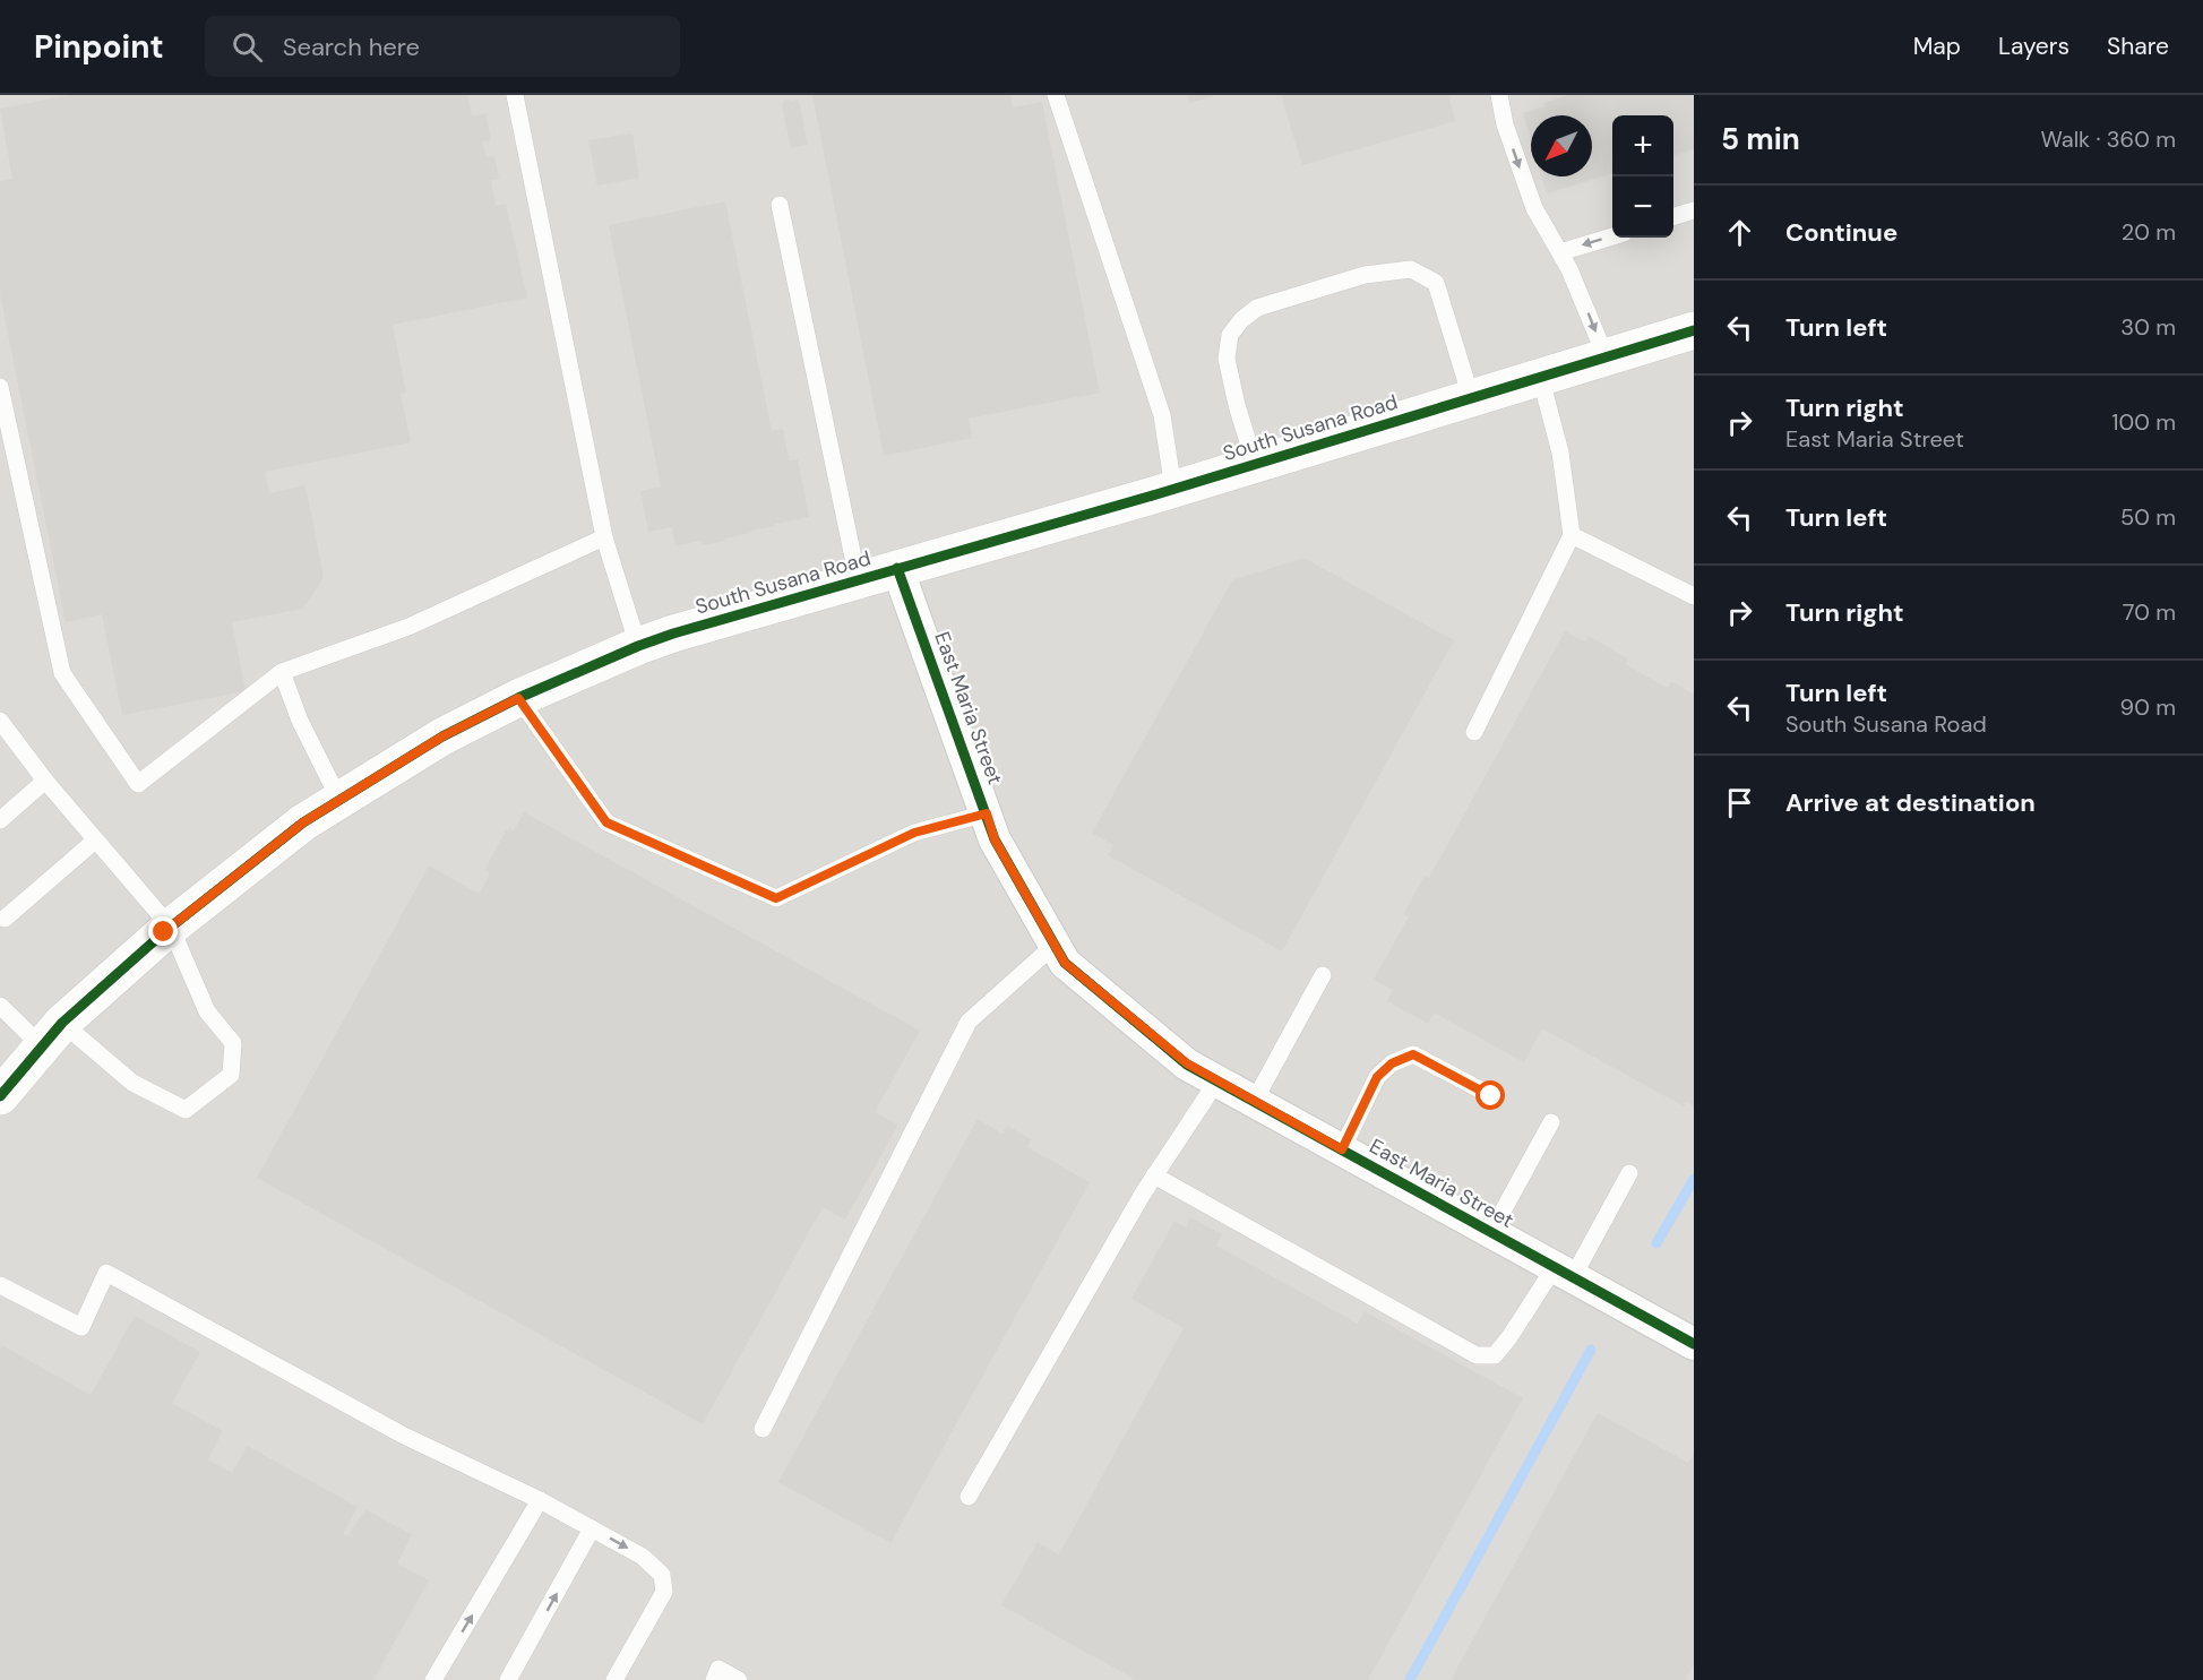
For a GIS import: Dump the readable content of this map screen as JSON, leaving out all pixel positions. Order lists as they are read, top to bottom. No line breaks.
{"streets":{"street":["South Susana Road","East Maria Street"]},"crossings":[["South Susana Road","East Maria Street"]],"north":"bottom left","page":{"header":"Pinpoint","search":"Search here","nav":["Map","Layers","Share"],"heading":["5 min","Walk · 360 m"],"map_buttons":["+","−"],"list":[["Continue","20 m"],["Turn left","30 m"],["Turn right","East Maria Street","100 m"],["Turn left","50 m"],["Turn right","70 m"],["Turn left","South Susana Road","90 m"],"Arrive at destination"]}}
